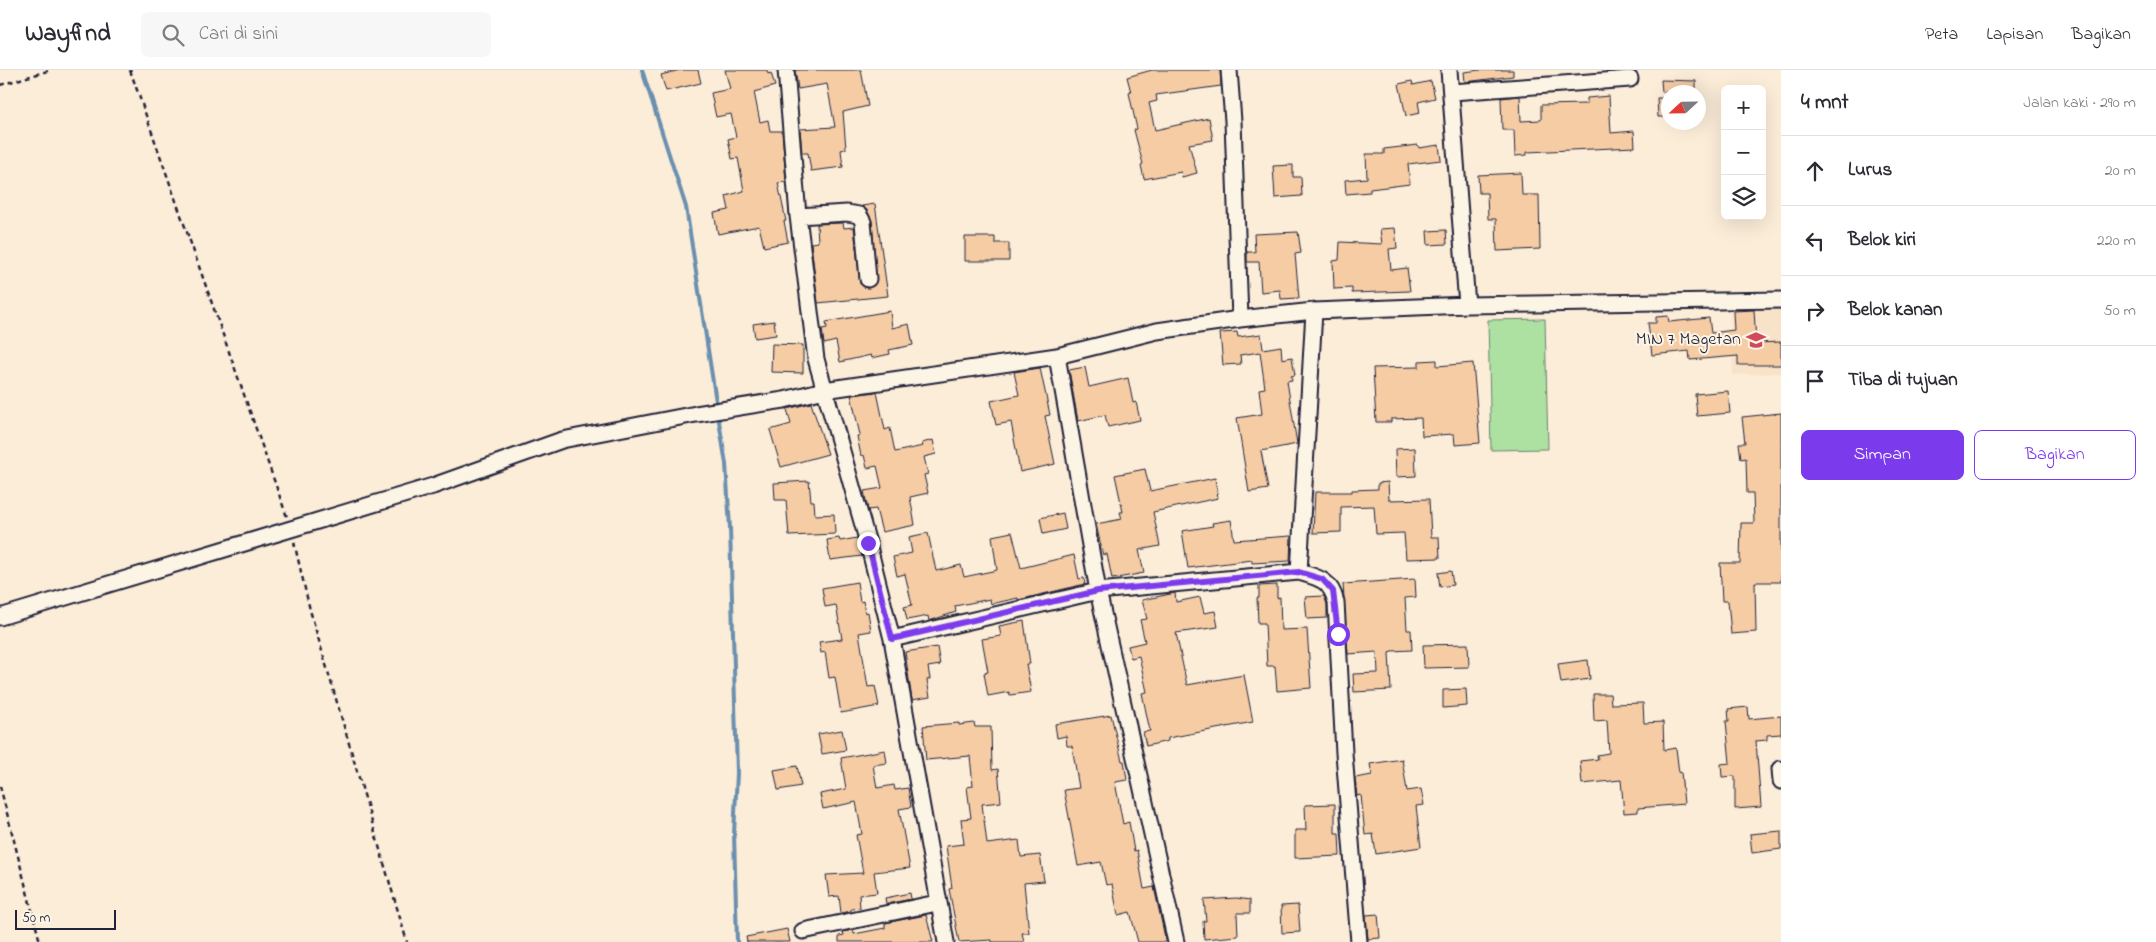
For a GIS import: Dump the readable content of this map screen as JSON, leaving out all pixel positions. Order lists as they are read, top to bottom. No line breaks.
{"places":{"school or university":["MIN 7 Magetan"]},"scale_bar":"50 m","north":"left","page":{"header":"Wayfind","search":"Cari di sini","nav":["Peta","Lapisan","Bagikan"],"heading":["4 mnt","Jalan kaki · 290 m"],"map_buttons":["+","−"],"list":[["Lurus","20 m"],["Belok kiri","220 m"],["Belok kanan","50 m"],"Tiba di tujuan"],"buttons":["Simpan","Bagikan"],"scale":"50 m"}}
